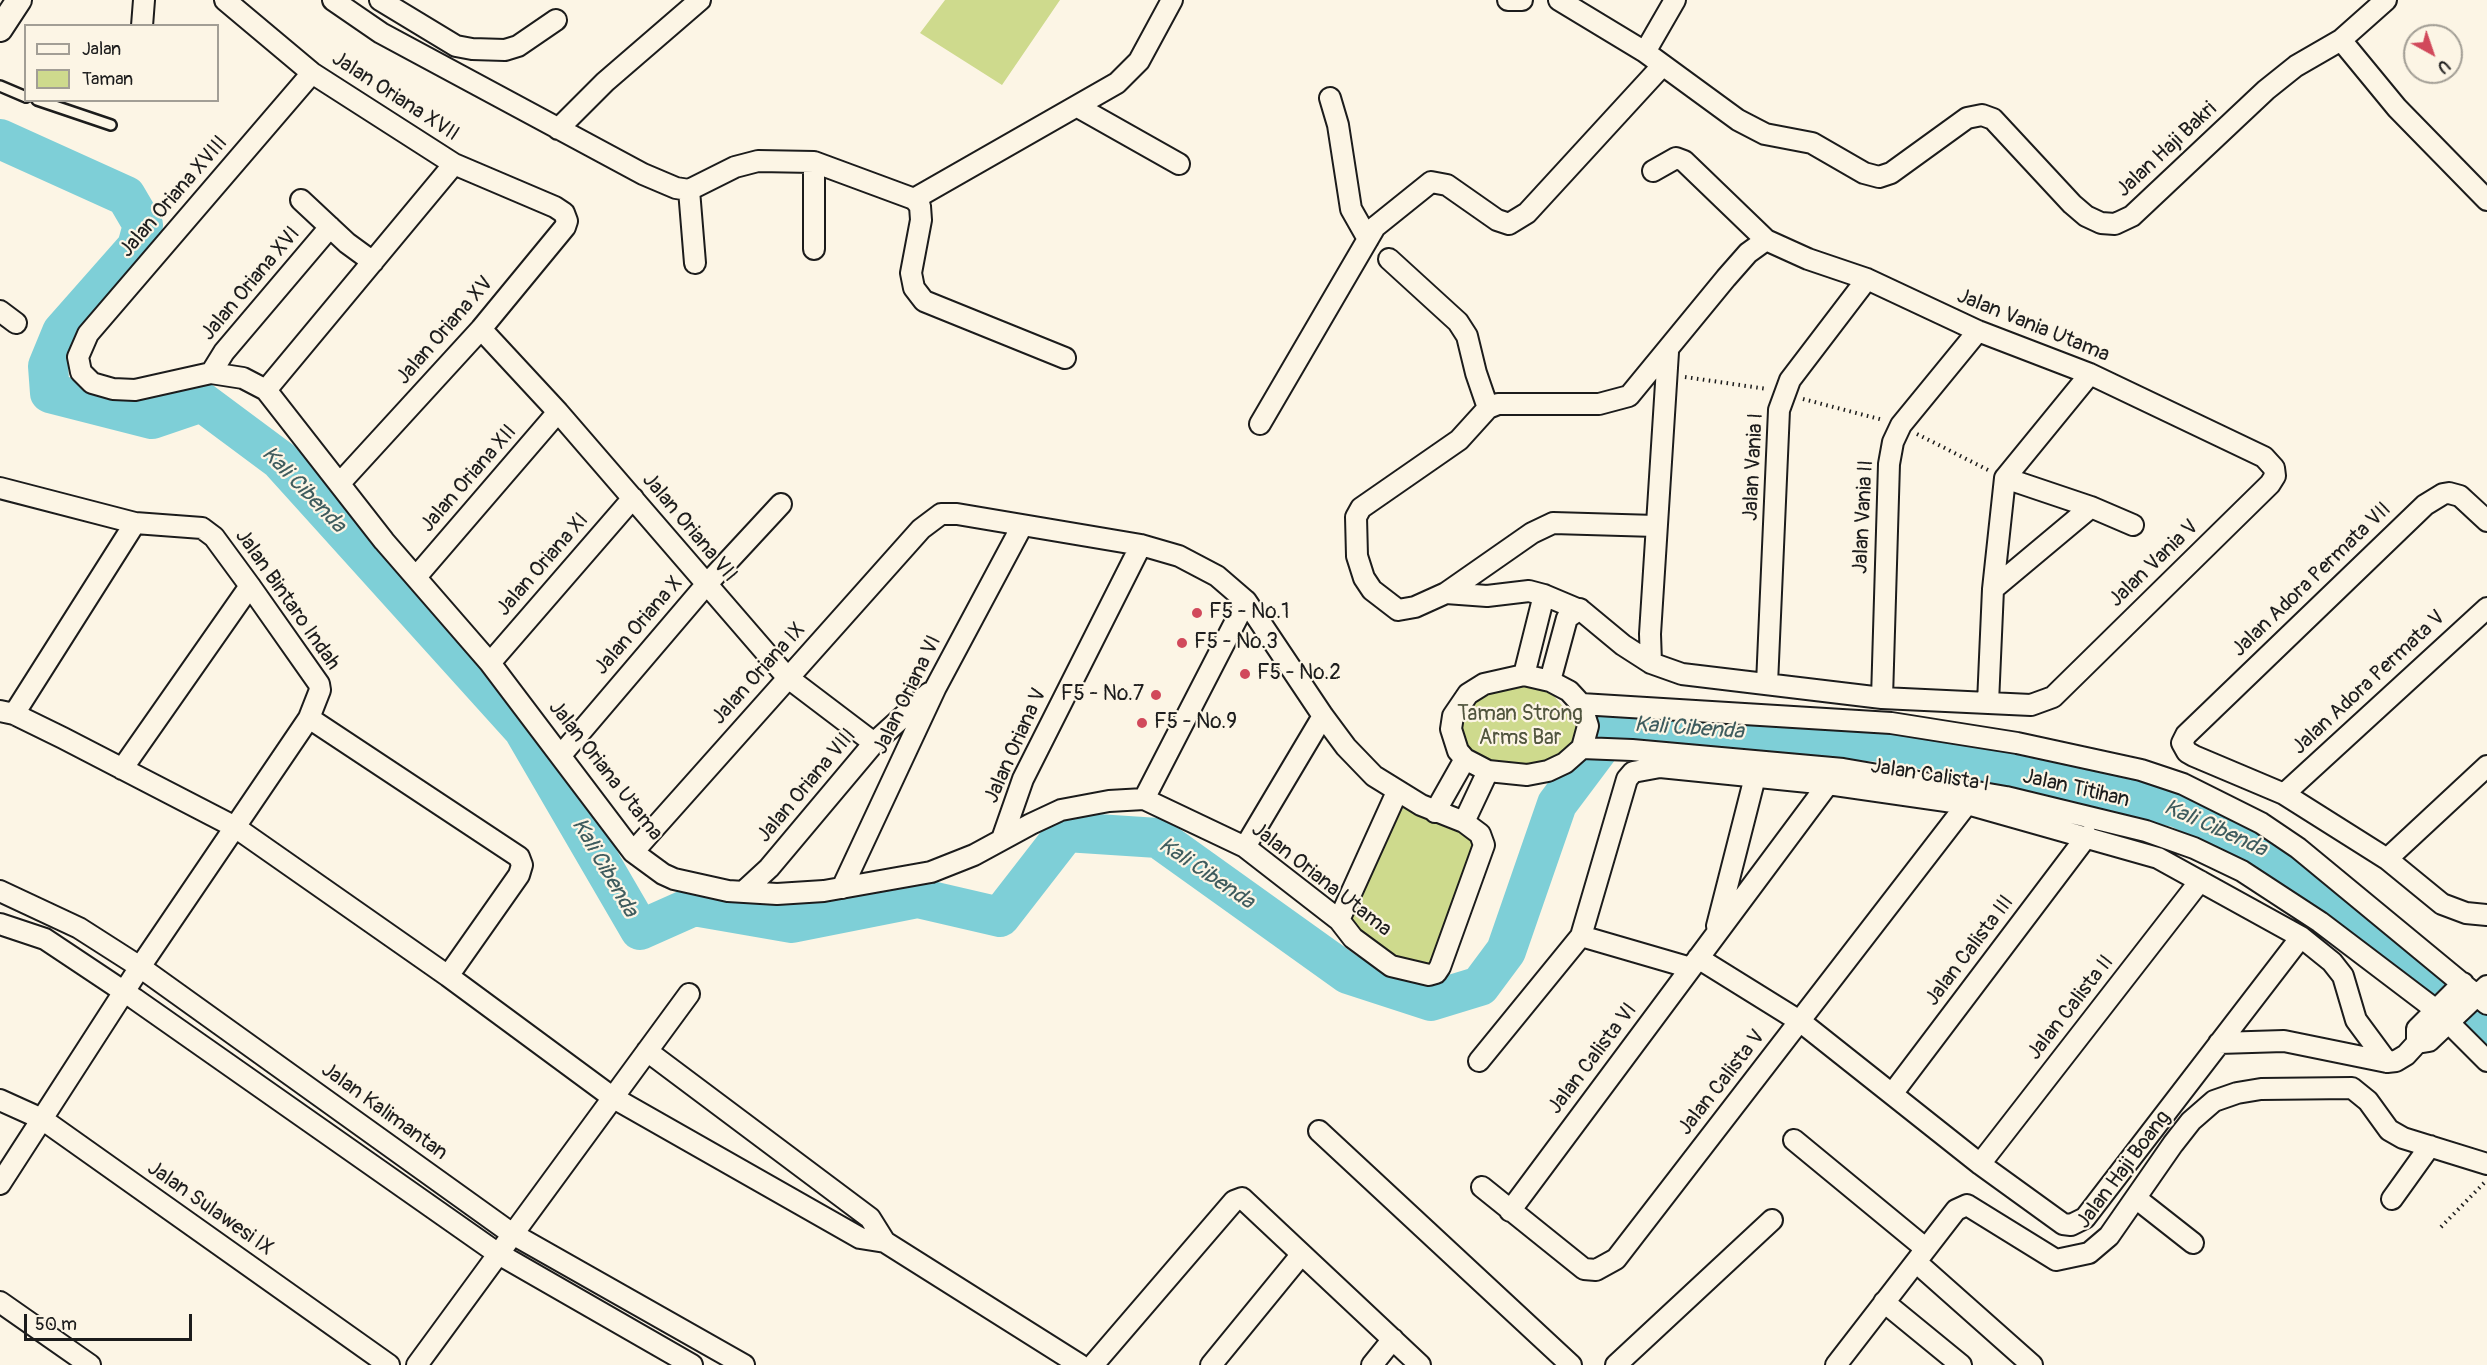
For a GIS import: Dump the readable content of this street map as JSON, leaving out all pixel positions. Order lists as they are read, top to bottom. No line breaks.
{"streets":{"street":["Jalan Oriana XVII","Jalan Haji Bakri","Jalan Oriana XVIII","Jalan Oriana XVI","Jalan Vania Utama","Jalan Oriana XV","Jalan Vania I","Jalan Oriana XII","Jalan Vania II","Jalan Oriana VII","Jalan Vania V","Jalan Oriana XI","Jalan Adora Permata VII","Jalan Bintaro Indah","Jalan Oriana X","Jalan Oriana IX","Jalan Adora Permata V","Jalan Oriana VI","Jalan Oriana V","Jalan Oriana Utama","Jalan Calista I","Jalan Oriana VIII","Jalan Titihan","Jalan Calista III","Jalan Calista II","Jalan Calista VI","Jalan Calista V","Jalan Kalimantan","Jalan Haji Boang","Jalan Sulawesi IX"]},"crossings":[["Jalan Oriana XVII","Jalan Oriana XVIII"],["Jalan Oriana XVII","Jalan Oriana XV"],["Jalan Oriana XVIII","Jalan Oriana Utama"],["Jalan Oriana XVI","Jalan Oriana Utama"],["Jalan Vania Utama","Jalan Vania I"],["Jalan Vania Utama","Jalan Vania II"],["Jalan Vania Utama","Jalan Vania V"],["Jalan Oriana XV","Jalan Oriana VII"],["Jalan Oriana XV","Jalan Oriana Utama"],["Jalan Oriana XII","Jalan Oriana VII"],["Jalan Oriana XII","Jalan Oriana Utama"],["Jalan Oriana VII","Jalan Oriana XI"],["Jalan Oriana VII","Jalan Oriana X"],["Jalan Oriana VII","Jalan Oriana IX"],["Jalan Oriana VII","Jalan Oriana VIII"],["Jalan Oriana XI","Jalan Oriana Utama"],["Jalan Adora Permata VII","Jalan Adora Permata V"],["Jalan Oriana X","Jalan Oriana Utama"],["Jalan Oriana IX","Jalan Oriana Utama"],["Jalan Oriana VI","Jalan Oriana Utama"],["Jalan Oriana VI","Jalan Oriana VIII"],["Jalan Oriana V","Jalan Oriana Utama"],["Jalan Oriana Utama","Jalan Oriana VIII"],["Jalan Calista I","Jalan Calista III"],["Jalan Calista I","Jalan Calista II"],["Jalan Calista I","Jalan Calista VI"],["Jalan Calista I","Jalan Calista V"],["Jalan Calista VI","Jalan Calista V"]],"water":["Kali Cibenda"],"parks":["Taman Strong Arms Bar"],"places":["F5 - No.1","F5 - No.3","F5 - No.2","F5 - No.7","F5 - No.9"],"legend":["Jalan","Taman"],"scale_bar":"50 m","north":"bottom right"}
